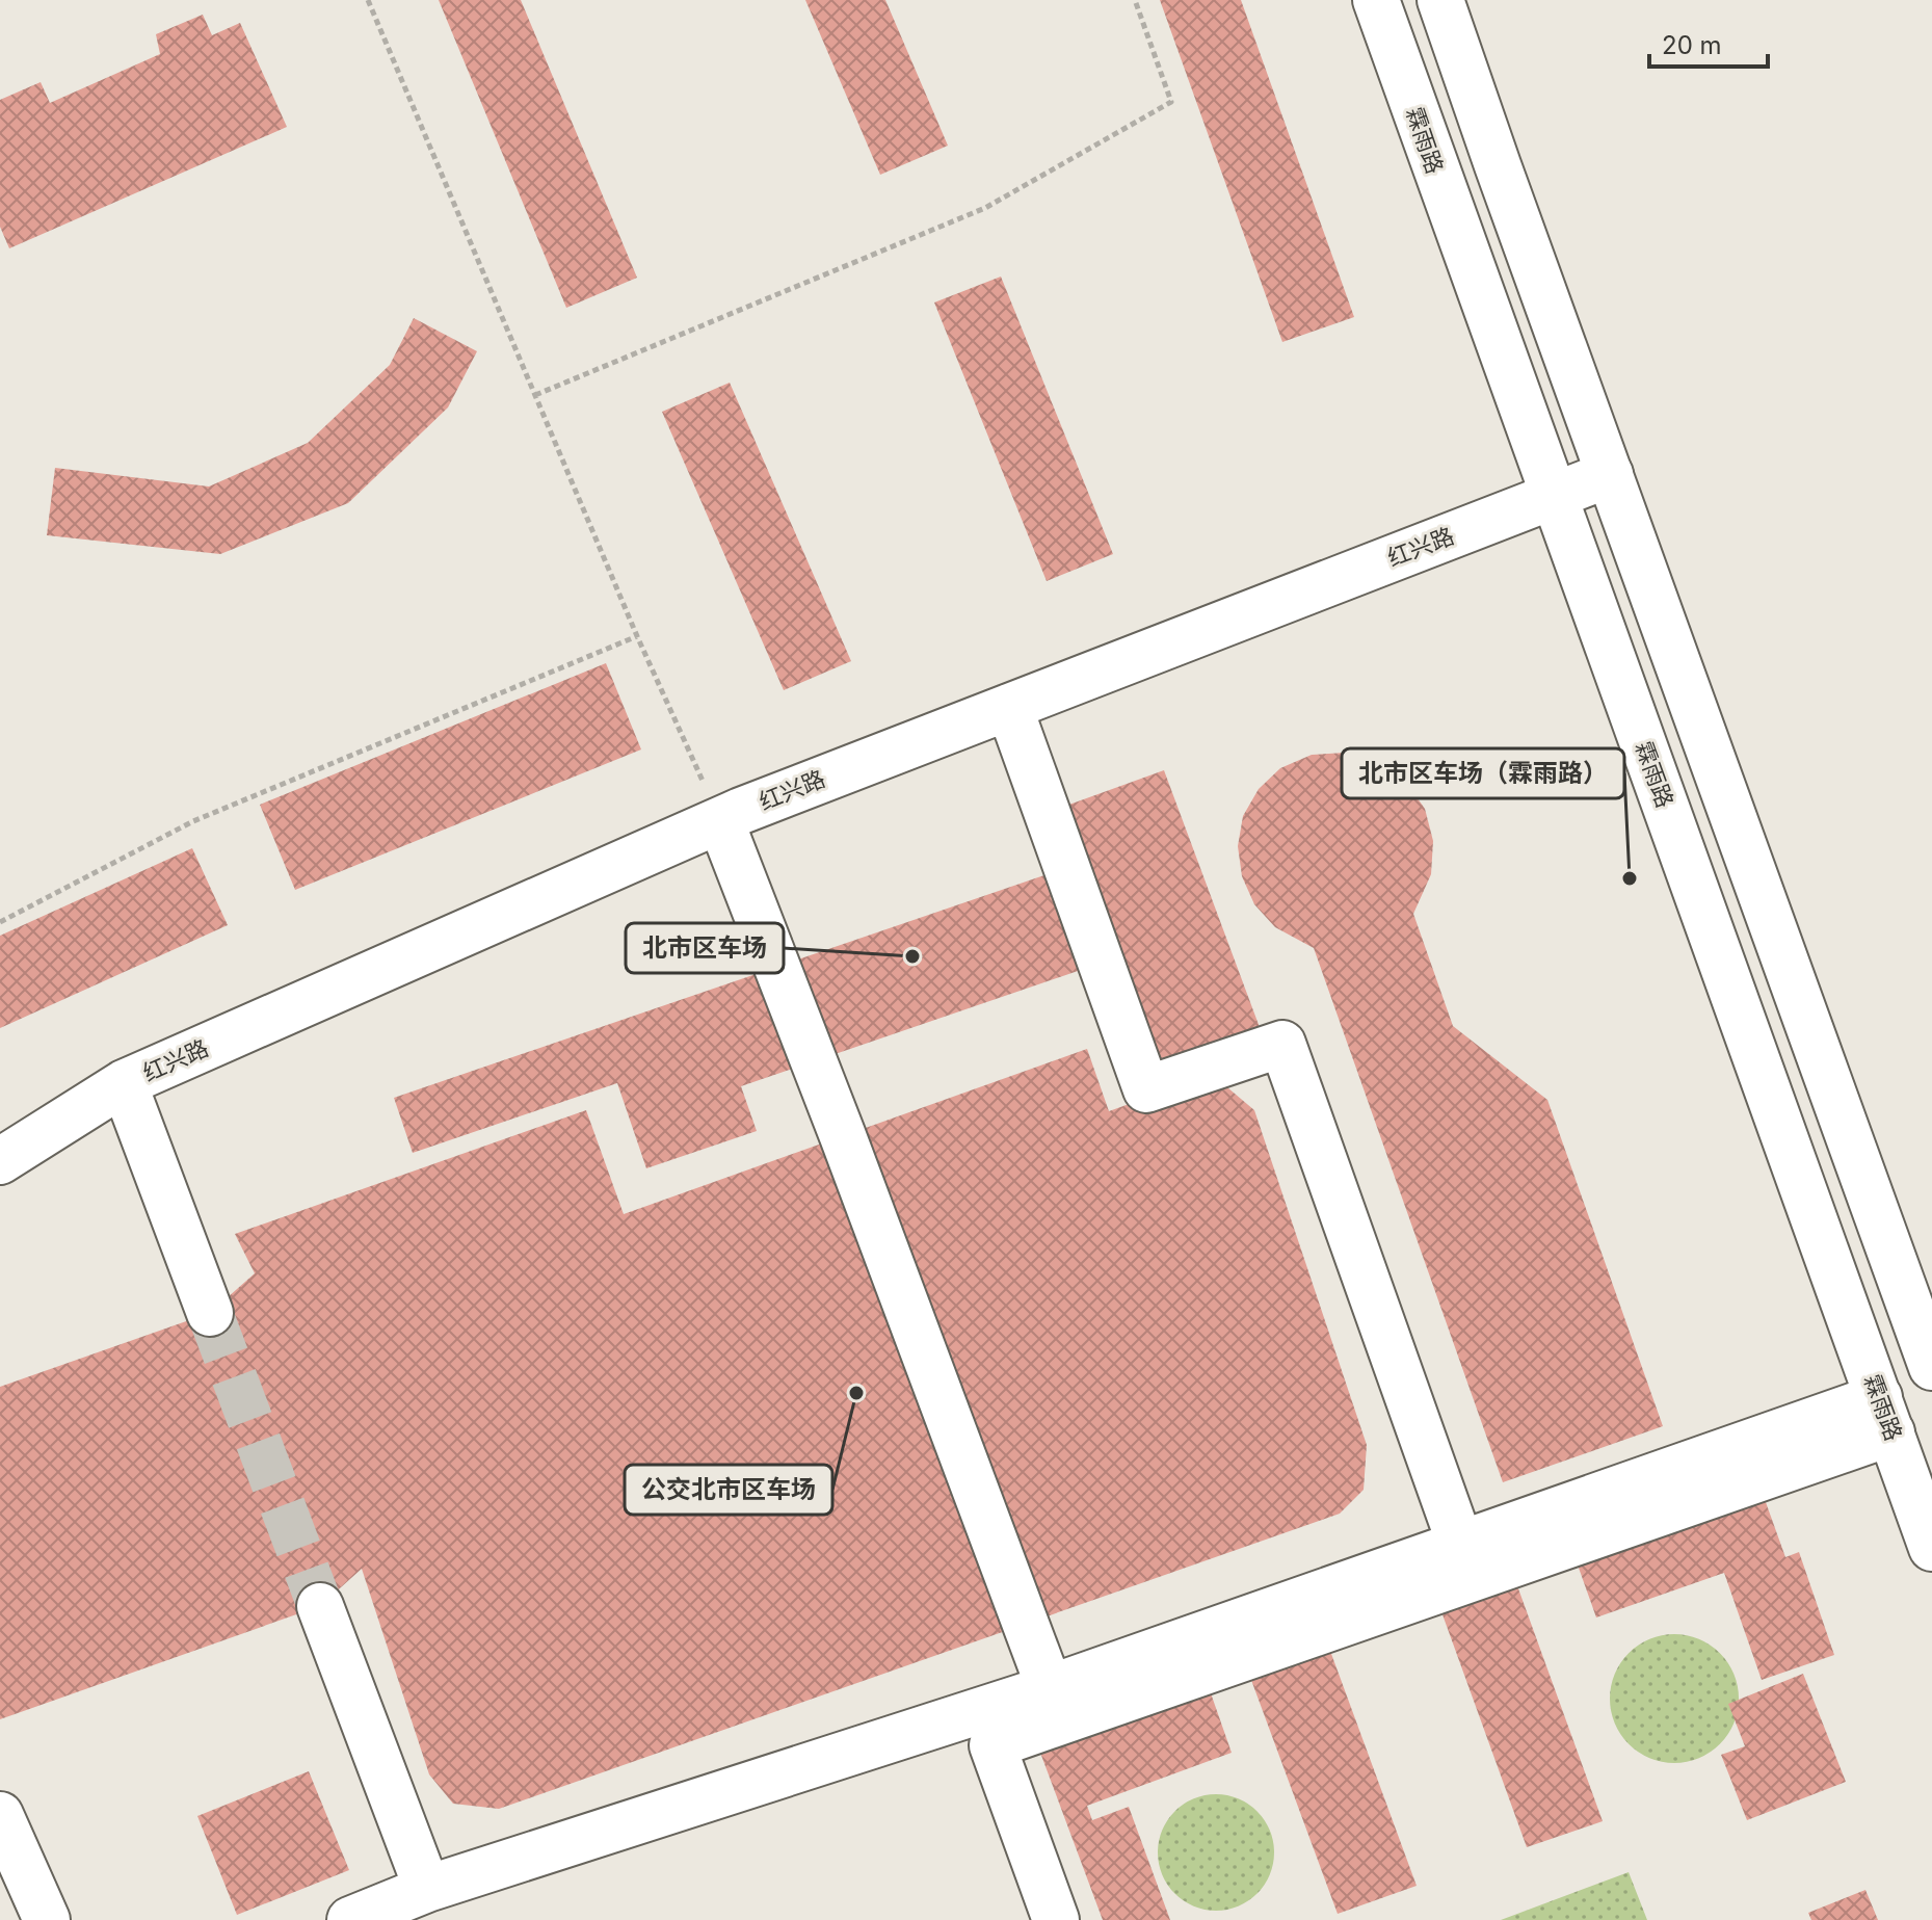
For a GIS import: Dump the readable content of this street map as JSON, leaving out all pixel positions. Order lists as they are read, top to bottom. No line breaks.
{"streets":{"main road":["霖雨路","红兴路"]},"crossings":[["霖雨路","红兴路"]],"places":["北市区车场（霖雨路）","北市区车场","公交北市区车场"],"scale_bar":"20 m"}
